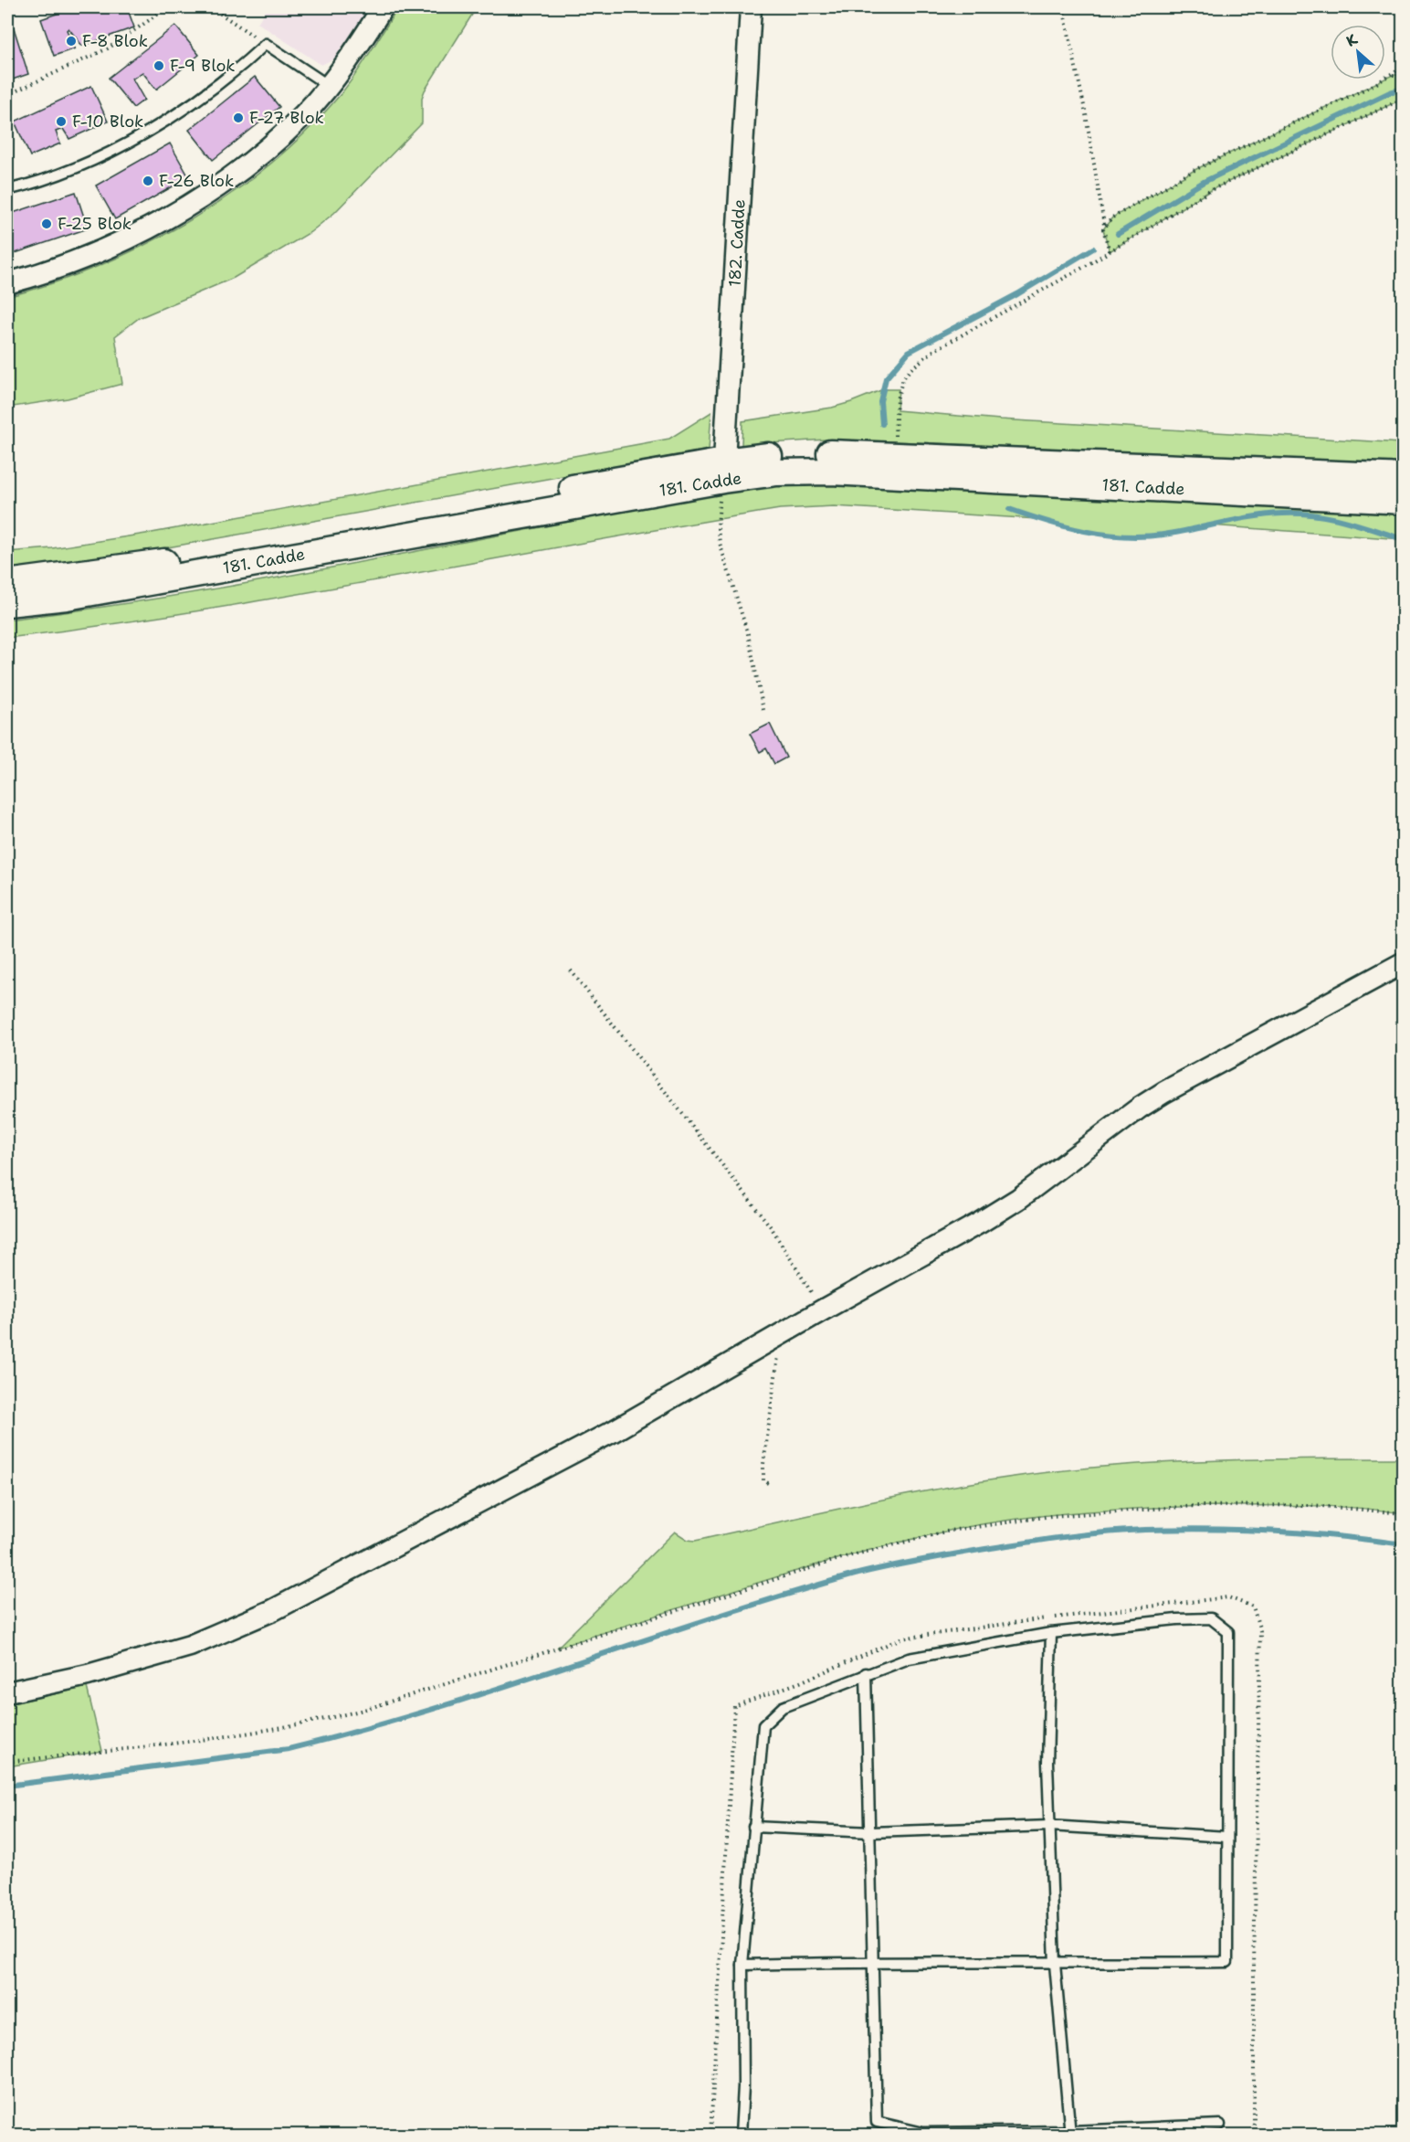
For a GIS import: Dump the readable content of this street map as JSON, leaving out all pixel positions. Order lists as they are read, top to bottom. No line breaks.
{"streets":{"street":["182. Cadde","181. Cadde"]},"crossings":[["182. Cadde","181. Cadde"]],"places":["F-8 Blok","F-9 Blok","F-27 Blok","F-10 Blok","F-26 Blok","F-25 Blok"],"north":"top left"}
